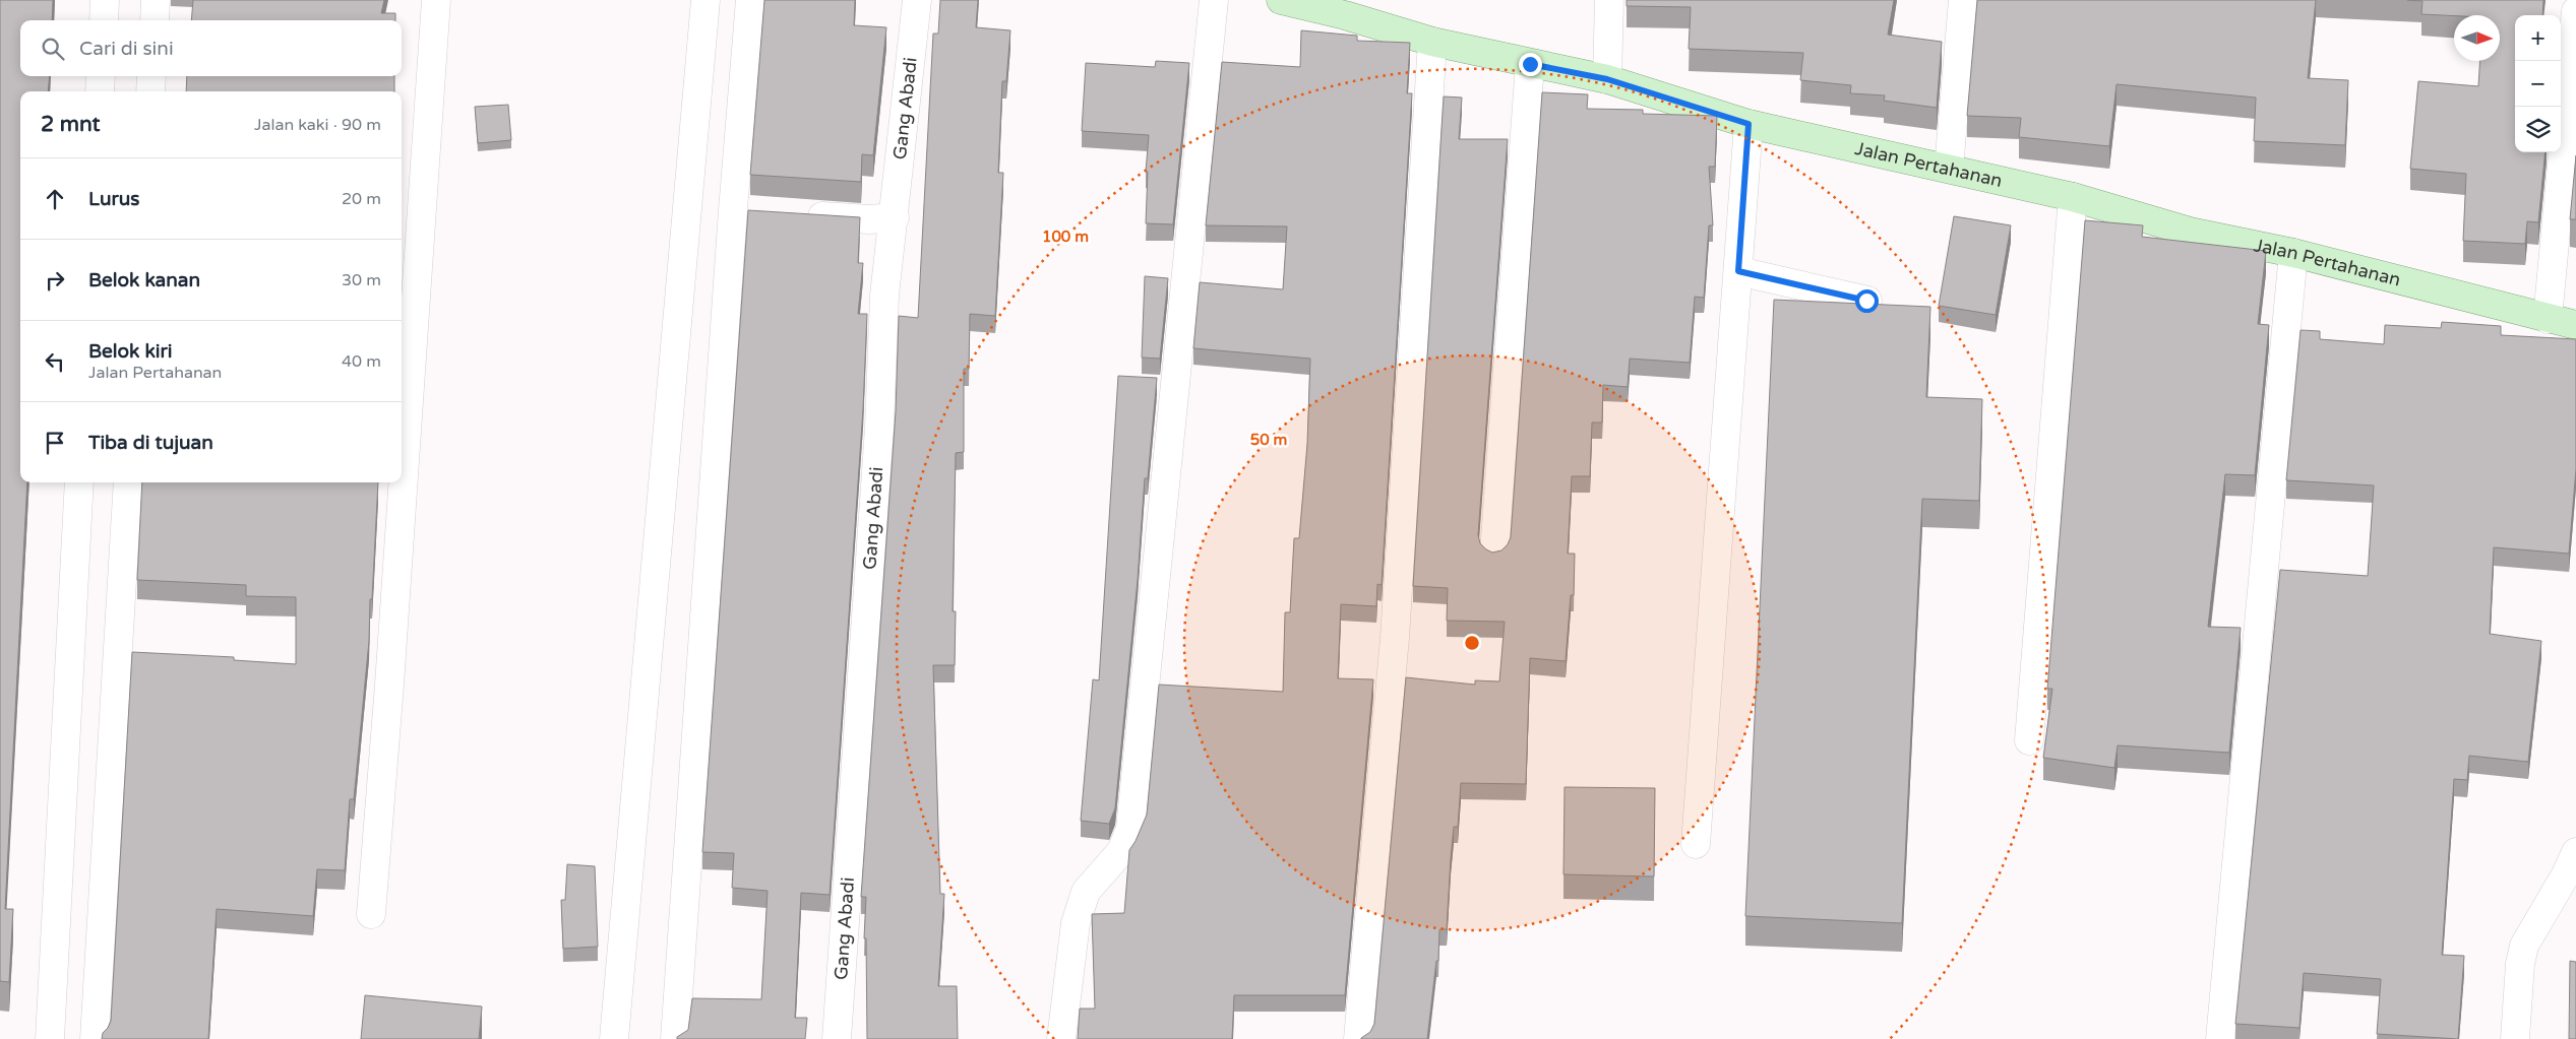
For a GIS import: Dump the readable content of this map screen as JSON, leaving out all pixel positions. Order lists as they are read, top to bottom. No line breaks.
{"streets":{"main road":["Jalan Pertahanan"],"street":["Gang Abadi"]},"north":"right","page":{"map_buttons":["+","−"],"search":"Cari di sini","heading":["2 mnt","Jalan kaki · 90 m"],"list":[["Lurus","20 m"],["Belok kanan","30 m"],["Belok kiri","Jalan Pertahanan","40 m"],"Tiba di tujuan"]},"rings":["100 m","50 m"]}
